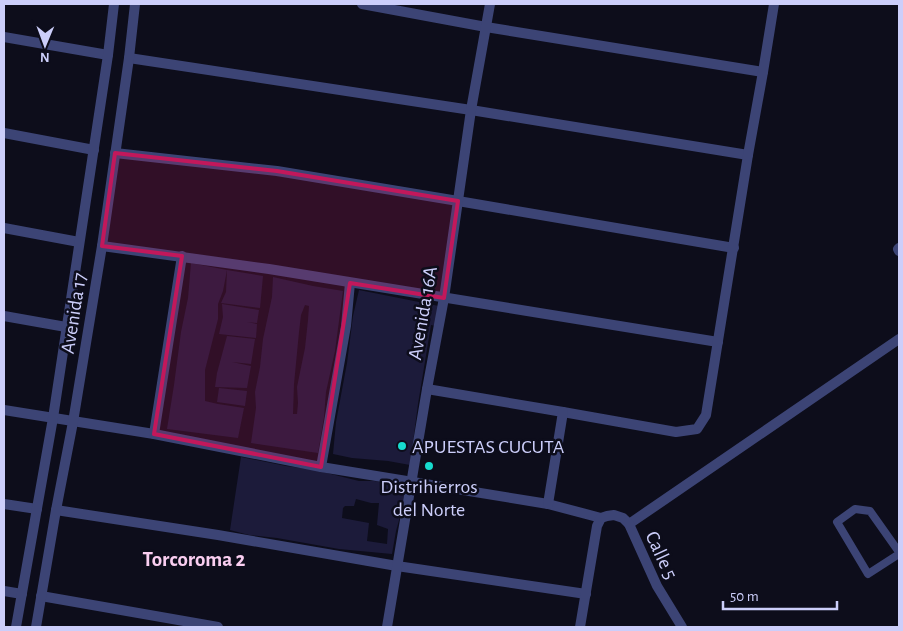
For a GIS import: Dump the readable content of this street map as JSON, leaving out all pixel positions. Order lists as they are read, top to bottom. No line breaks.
{"streets":{"street":["Avenida 17","Avenida 16A","Calle 5"]},"crossings":[["Avenida 17","Calle 5"],["Avenida 16A","Calle 5"]],"districts":["Torcoroma 2"],"places":["APUESTAS CUCUTA","Distrihierros del Norte"],"scale_bar":"50 m","north":"bottom"}
